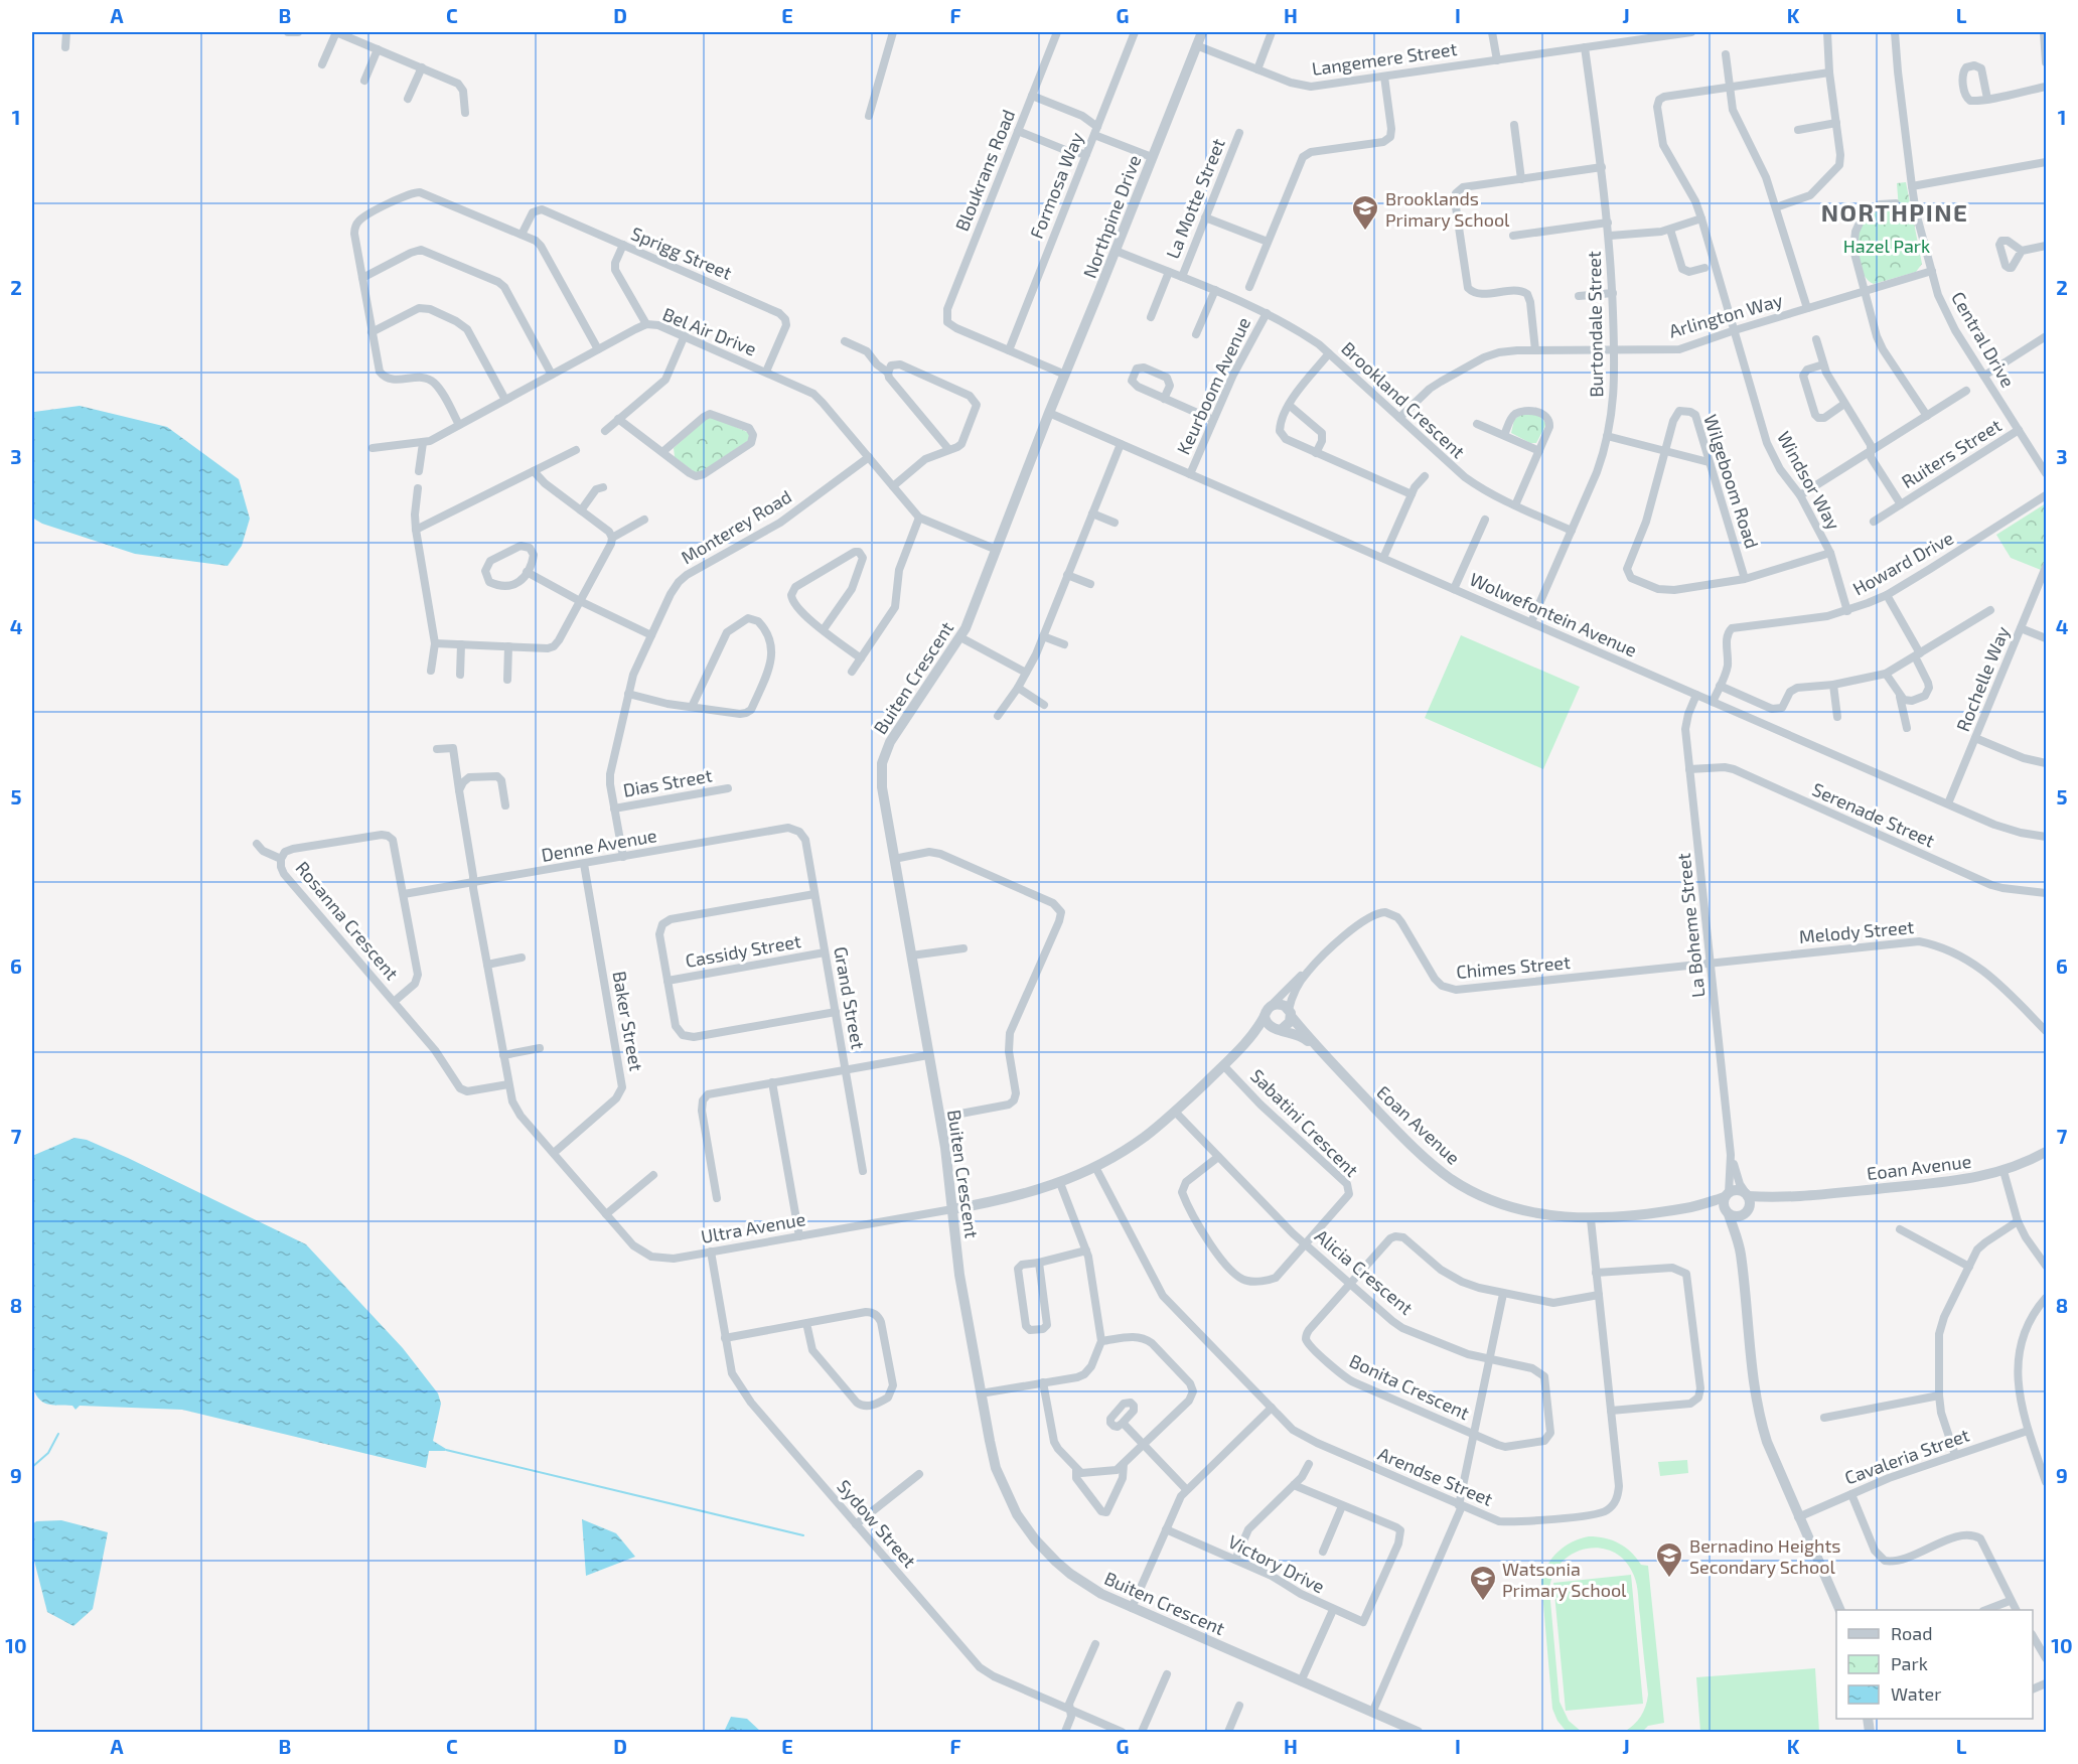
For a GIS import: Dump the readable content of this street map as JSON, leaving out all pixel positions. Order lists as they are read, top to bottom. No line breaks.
{"streets":{"street":["Langemere Street","Bloukrans Road","Formosa Way","La Motte Street","Northpine Drive","Sprigg Street","Arlington Way","Burtondale Street","Bel Air Drive","Central Drive","Keurboom Avenue","Brookland Crescent","Ruiters Street","Windsor Way","Wilgeboom Road","Monterey Road","Howard Drive","Wolwefontein Avenue","Buiten Crescent","Rochelle Way","Dias Street","Serenade Street","Denne Avenue","Rosanna Crescent","La Boheme Street","Melody Street","Cassidy Street","Chimes Street","Grand Street","Baker Street","Sabatini Crescent","Eoan Avenue","Ultra Avenue","Alicia Crescent","Bonita Crescent","Cavaleria Street","Arendse Street","Sydow Street","Victory Drive"]},"crossings":[["Langemere Street","Northpine Drive"],["Langemere Street","Burtondale Street"],["Bloukrans Road","Formosa Way"],["La Motte Street","Brookland Crescent"],["Northpine Drive","Brookland Crescent"],["Northpine Drive","Wolwefontein Avenue"],["Northpine Drive","Buiten Crescent"],["Sprigg Street","Bel Air Drive"],["Arlington Way","Burtondale Street"],["Arlington Way","Central Drive"],["Arlington Way","Brookland Crescent"],["Arlington Way","Windsor Way"],["Burtondale Street","Brookland Crescent"],["Burtondale Street","Wolwefontein Avenue"],["Bel Air Drive","Monterey Road"],["Bel Air Drive","Buiten Crescent"],["Central Drive","Ruiters Street"],["Keurboom Avenue","Brookland Crescent"],["Keurboom Avenue","Wolwefontein Avenue"],["Windsor Way","Howard Drive"],["Monterey Road","Dias Street"],["Monterey Road","Denne Avenue"],["Howard Drive","Wolwefontein Avenue"],["Wolwefontein Avenue","Buiten Crescent"],["Wolwefontein Avenue","Rochelle Way"],["Wolwefontein Avenue","La Boheme Street"],["Buiten Crescent","Ultra Avenue"],["Buiten Crescent","Victory Drive"],["Serenade Street","La Boheme Street"],["Denne Avenue","Rosanna Crescent"],["Denne Avenue","Grand Street"],["Denne Avenue","Baker Street"],["Denne Avenue","Ultra Avenue"],["Rosanna Crescent","Ultra Avenue"],["La Boheme Street","Melody Street"],["La Boheme Street","Chimes Street"],["La Boheme Street","Eoan Avenue"],["Melody Street","Chimes Street"],["Cassidy Street","Grand Street"],["Chimes Street","Eoan Avenue"],["Chimes Street","Ultra Avenue"],["Baker Street","Ultra Avenue"],["Sabatini Crescent","Ultra Avenue"],["Sabatini Crescent","Alicia Crescent"],["Eoan Avenue","Ultra Avenue"],["Eoan Avenue","Arendse Street"],["Ultra Avenue","Alicia Crescent"],["Ultra Avenue","Arendse Street"],["Ultra Avenue","Sydow Street"],["Alicia Crescent","Bonita Crescent"],["Bonita Crescent","Arendse Street"]],"districts":["NORTHPINE"],"parks":["Hazel Park"],"places":{"school or university":["Brooklands Primary School","Bernadino Heights Secondary School","Watsonia Primary School"]},"legend":["Road","Park","Water"],"grid":{"columns":["A","B","C","D","E","F","G","H","I","J","K","L"],"rows":["1","2","3","4","5","6","7","8","9","10"]}}
